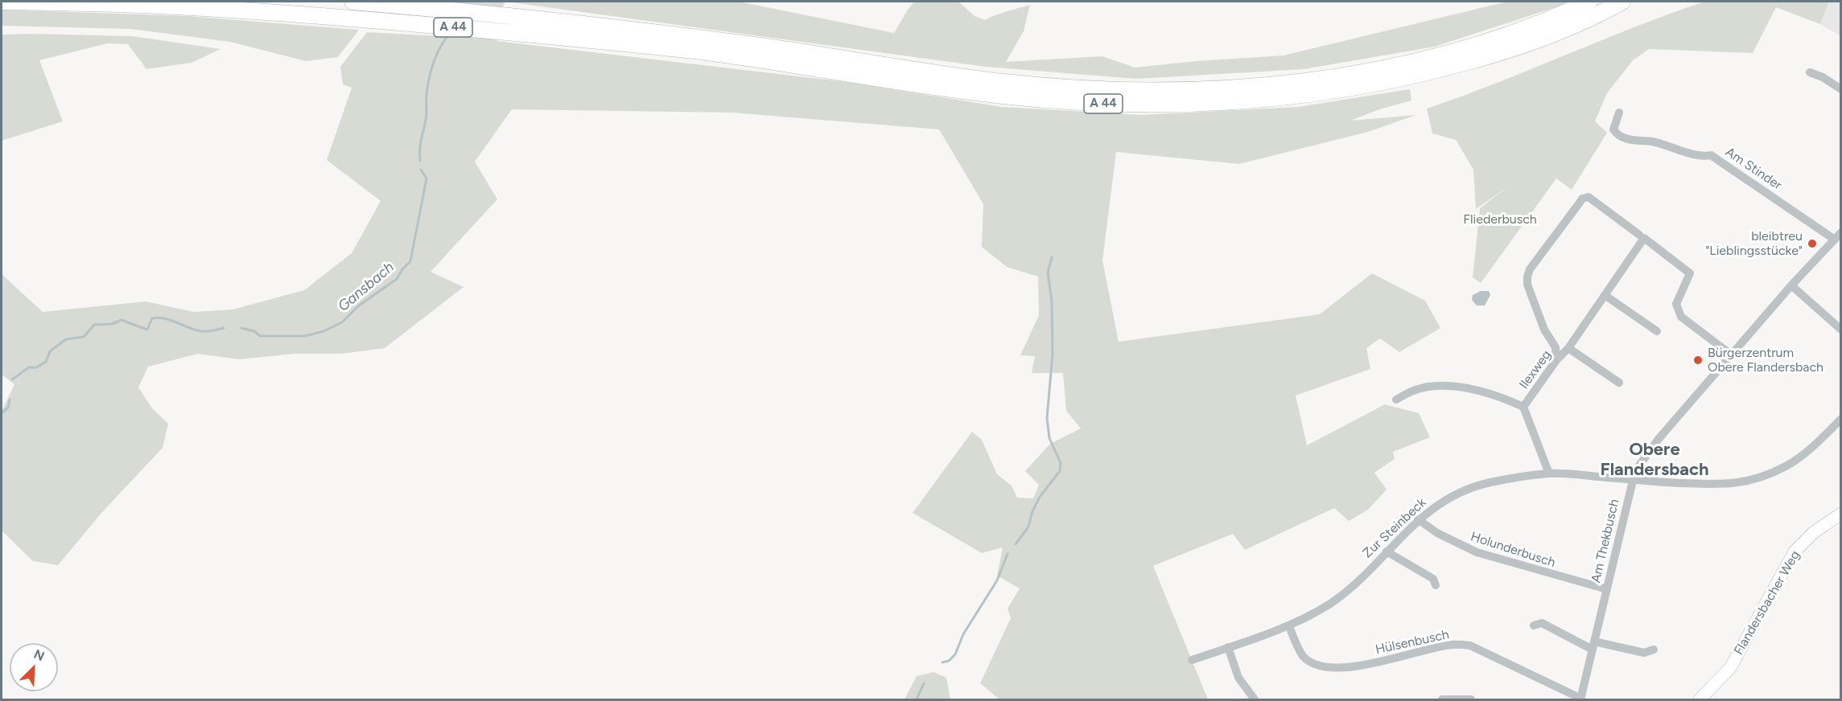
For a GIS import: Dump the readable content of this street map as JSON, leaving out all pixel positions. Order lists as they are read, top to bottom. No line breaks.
{"streets":{"highway":["A 44"],"main road":["Flandersbacher Weg"],"street":["Am Stinder","Ilexweg","Zur Steinbeck","Am Thekbusch","Holunderbusch","Hülsenbusch"]},"crossings":[["Am Stinder","Am Thekbusch"],["Zur Steinbeck","Am Thekbusch"],["Zur Steinbeck","Holunderbusch"],["Zur Steinbeck","Hülsenbusch"],["Am Thekbusch","Holunderbusch"],["Am Thekbusch","Hülsenbusch"]],"districts":["Obere Flandersbach"],"water":["Gansbach"],"parks":["Fliederbusch"],"places":["bleibtreu \"Lieblingsstücke\"","Bürgerzentrum Obere Flandersbach"],"north":"top right"}
